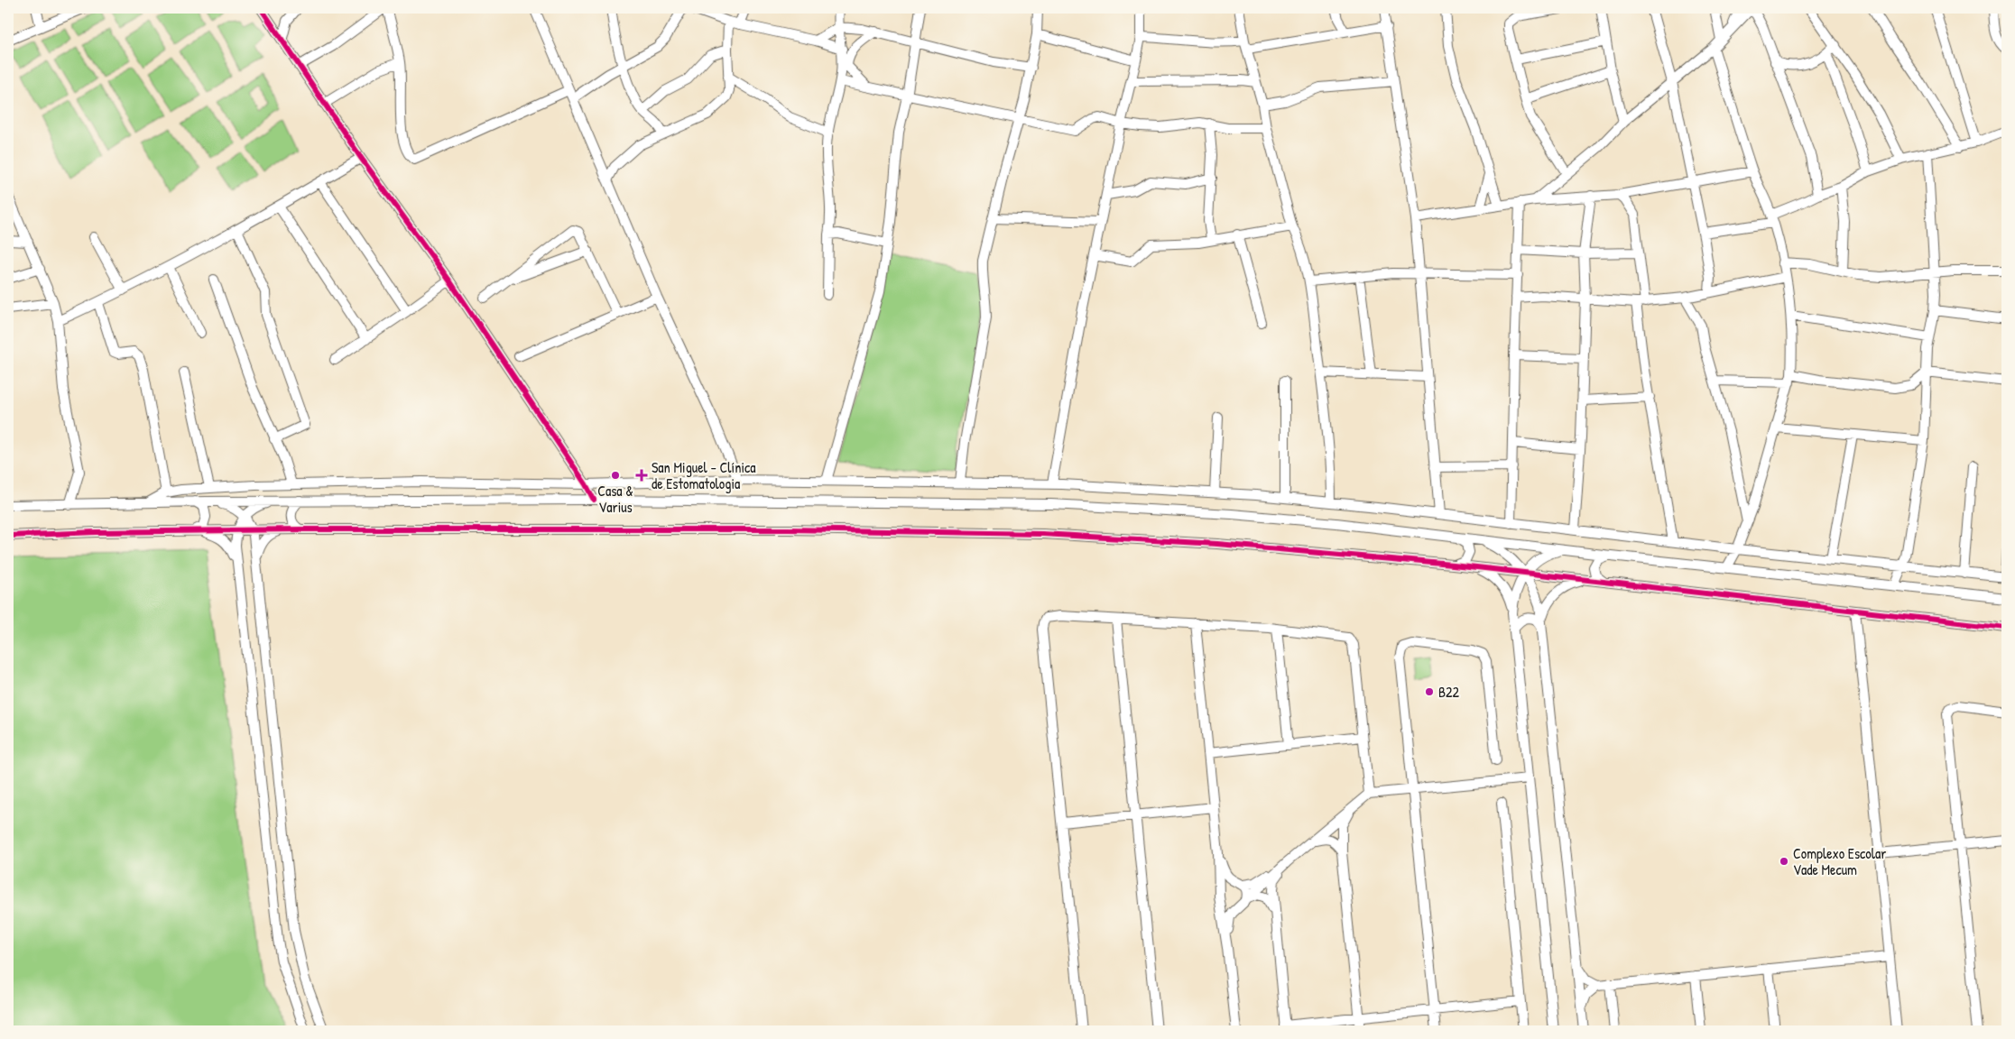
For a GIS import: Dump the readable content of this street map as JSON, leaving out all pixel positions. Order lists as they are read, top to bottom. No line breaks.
{"places":{"other":["Casa & Varius","B22","Complexo Escolar Vade Mecum"],"health":["San Miguel - Clínica de Estomatologia"]}}
